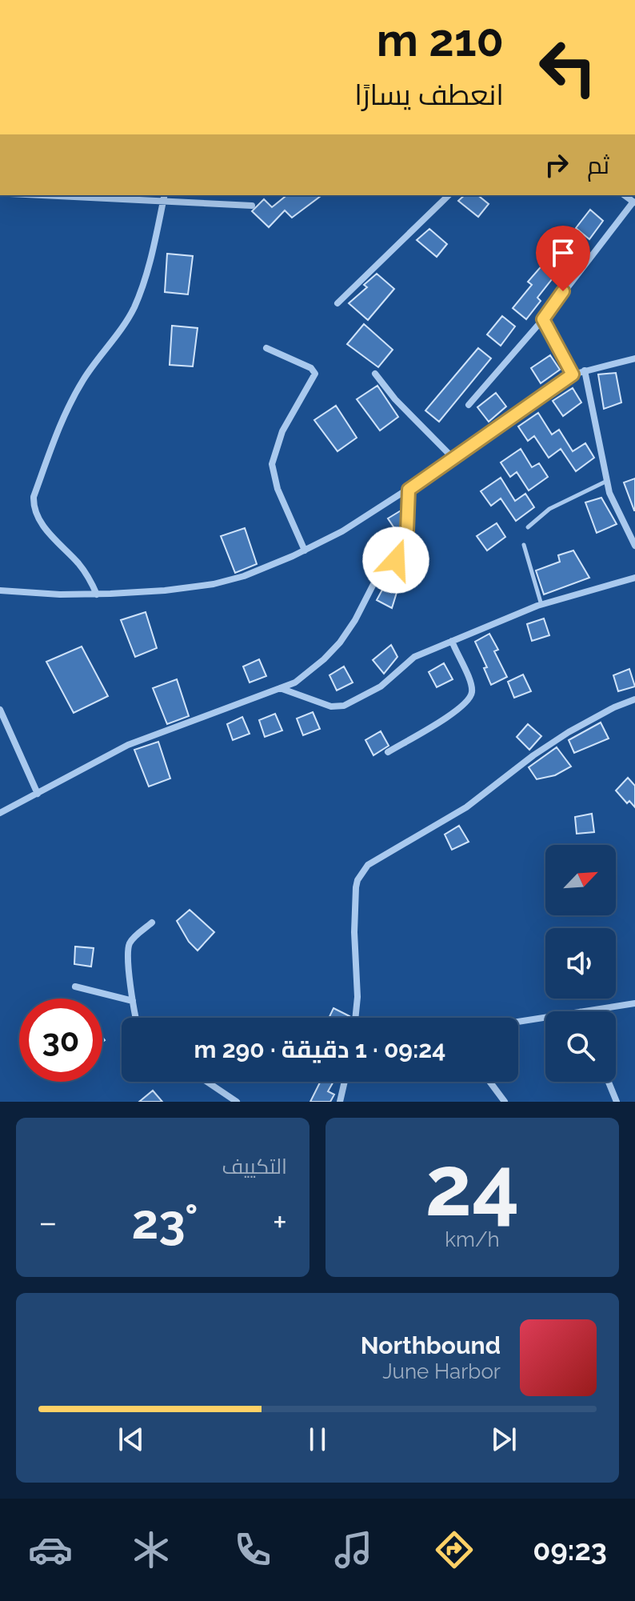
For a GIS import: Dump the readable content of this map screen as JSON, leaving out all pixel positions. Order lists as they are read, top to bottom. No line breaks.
{"north":"top right","page":{"turn":["210 m","انعطف يسارًا"],"then":"ثم","limit":"30","trip":"09:24 · 1 دقيقة · 290 m","tile":[["24","km/h"],"التكييف"],"heat":["−","23°","+"],"song":["Northbound","June Harbor"],"tabs":"09:23"}}
